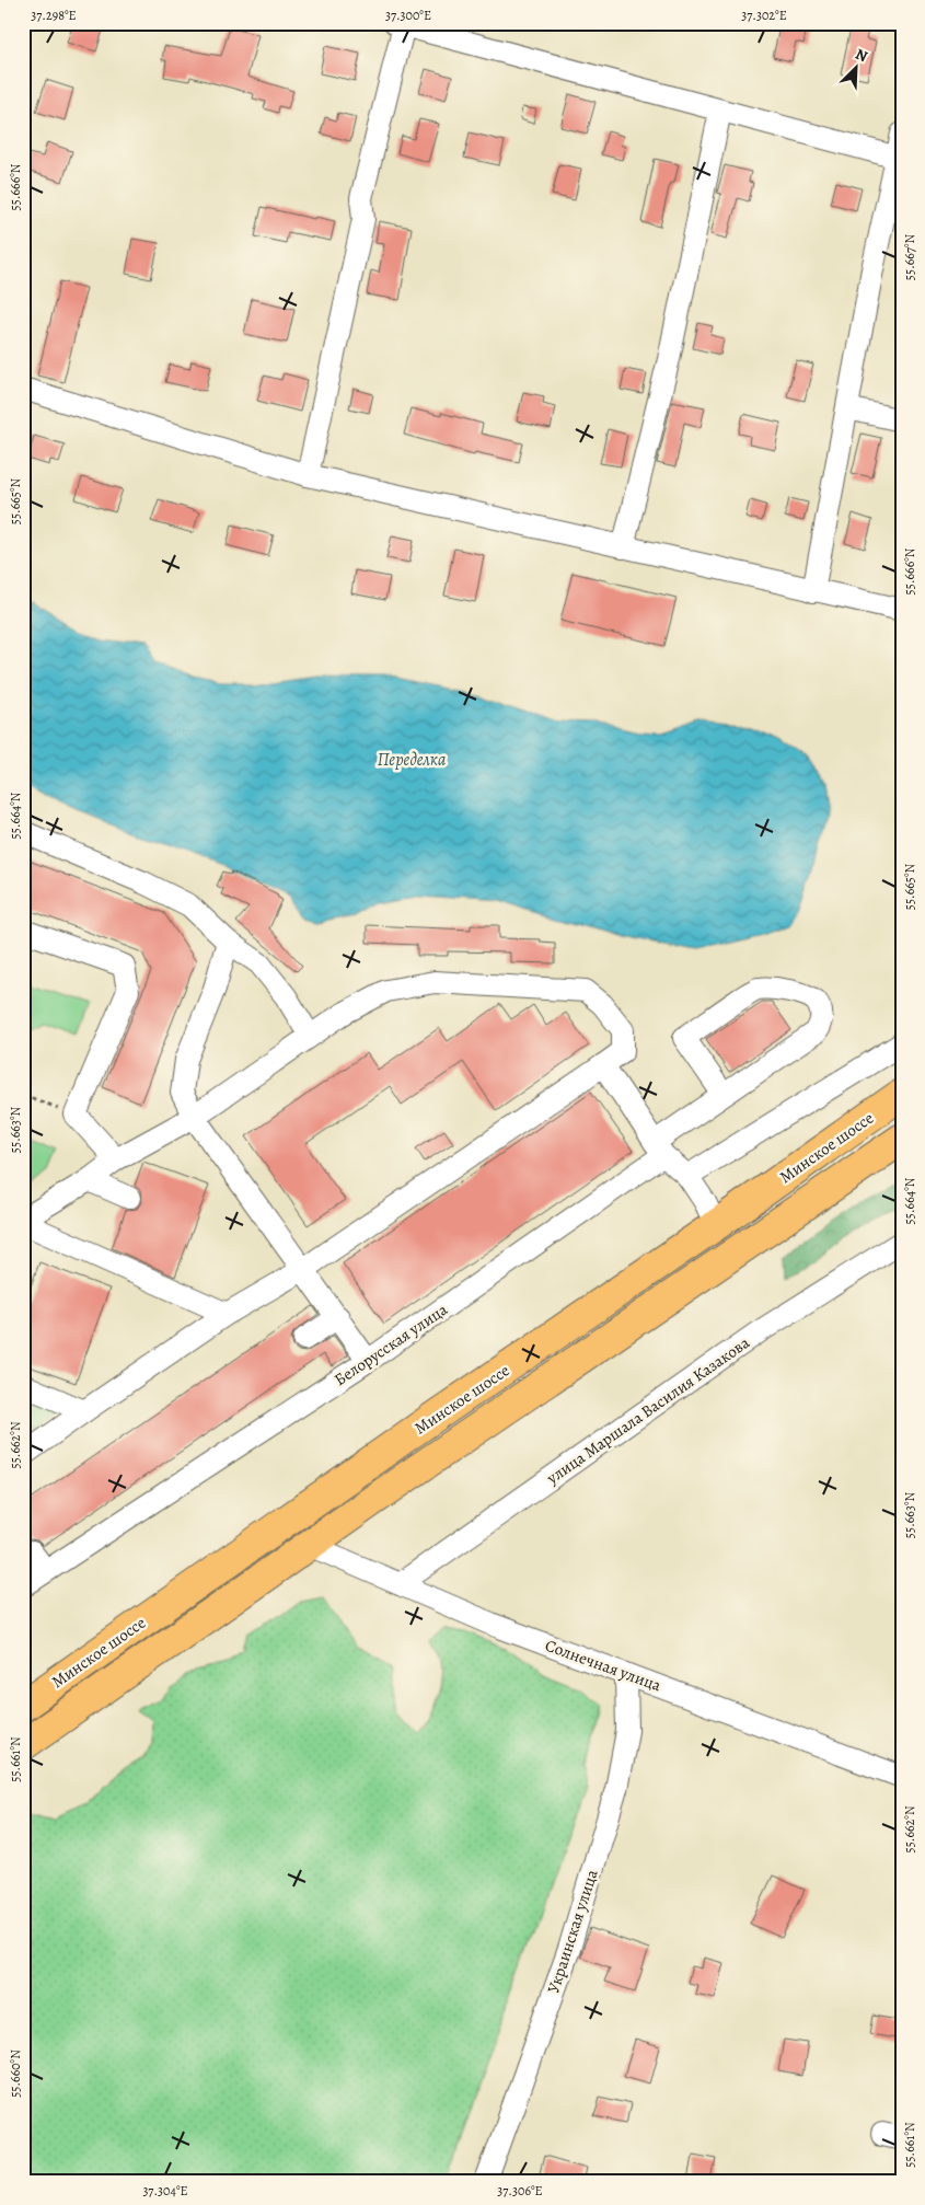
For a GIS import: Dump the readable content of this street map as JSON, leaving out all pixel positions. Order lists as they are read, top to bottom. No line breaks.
{"streets":{"highway":["Минское шоссе"],"street":["Белорусская улица","улица Маршала Василия Казакова","Солнечная улица","Украинская улица"]},"crossings":[["Минское шоссе","Солнечная улица"],["улица Маршала Василия Казакова","Солнечная улица"],["Солнечная улица","Украинская улица"]],"water":["Переделка"],"north":"top right","coordinates":["37.298°E","37.300°E","37.302°E","55.666°N","55.667°N","55.665°N","55.664°N","55.663°N","55.662°N","55.661°N","55.660°N","37.304°E","37.306°E"]}
